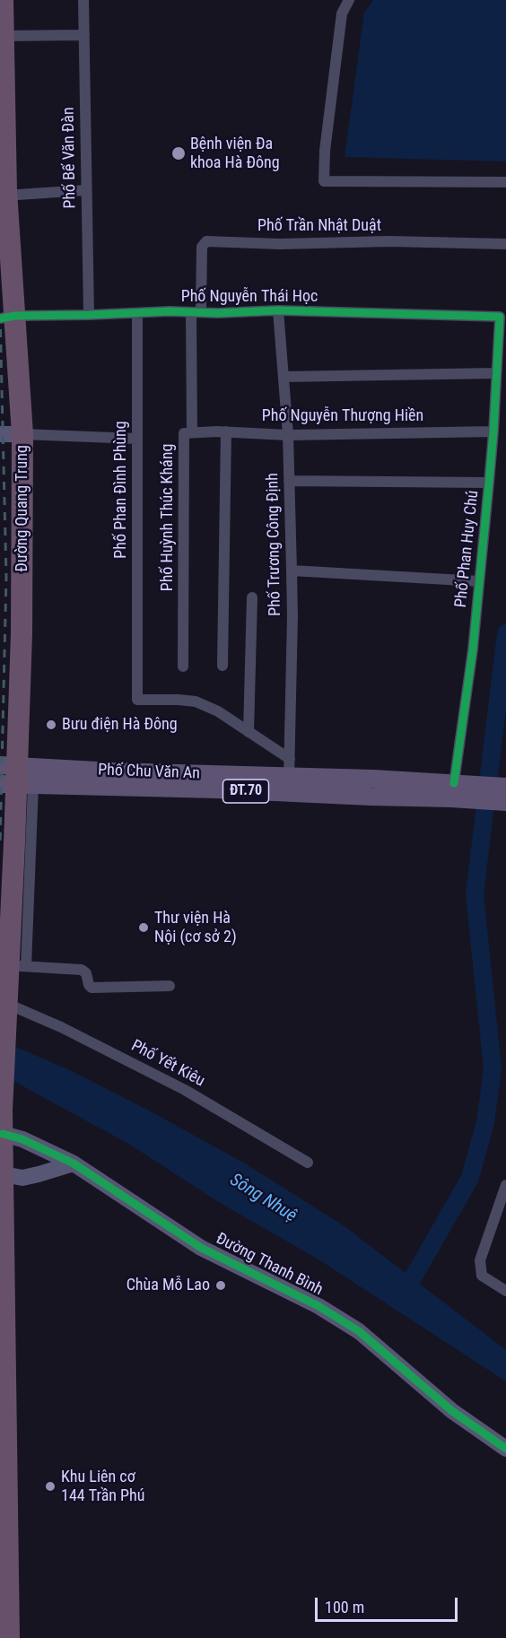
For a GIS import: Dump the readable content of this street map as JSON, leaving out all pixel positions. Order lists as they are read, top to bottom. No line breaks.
{"streets":{"highway":["Đường Quang Trung"],"main road":["Phố Chu Văn An","ĐT.70"],"street":["Phố Bế Văn Đàn","Phố Trần Nhật Duật","Phố Nguyễn Thái Học","Phố Nguyễn Thượng Hiền","Phố Phan Đình Phùng","Phố Huỳnh Thúc Kháng","Phố Trương Công Định","Phố Phan Huy Chú","Phố Yết Kiêu","Đường Thanh Bình"]},"crossings":[["Phố Bế Văn Đàn","Phố Nguyễn Thái Học"],["Phố Trần Nhật Duật","Phố Nguyễn Thái Học"],["Phố Trần Nhật Duật","Phố Huỳnh Thúc Kháng"],["Phố Nguyễn Thái Học","Phố Phan Đình Phùng"],["Phố Nguyễn Thái Học","Đường Quang Trung"],["Phố Nguyễn Thái Học","Phố Huỳnh Thúc Kháng"],["Phố Nguyễn Thái Học","Phố Trương Công Định"],["Phố Nguyễn Thái Học","Phố Phan Huy Chú"],["Phố Nguyễn Thượng Hiền","Phố Huỳnh Thúc Kháng"],["Phố Nguyễn Thượng Hiền","Phố Trương Công Định"],["Phố Nguyễn Thượng Hiền","Phố Phan Huy Chú"],["Đường Quang Trung","Phố Chu Văn An"],["Đường Quang Trung","Phố Yết Kiêu"],["Đường Quang Trung","Đường Thanh Bình"],["Phố Trương Công Định","Phố Chu Văn An"],["Phố Phan Huy Chú","Phố Chu Văn An"],["Phố Phan Huy Chú","ĐT.70"],["Phố Chu Văn An","ĐT.70"]],"water":["Sông Nhuệ"],"places":["Bệnh viện Đa khoa Hà Đông","Bưu điện Hà Đông","Thư viện Hà Nội (cơ sở 2)","Chùa Mỗ Lao","Khu Liên cơ 144 Trần Phú"],"scale_bar":"100 m"}
